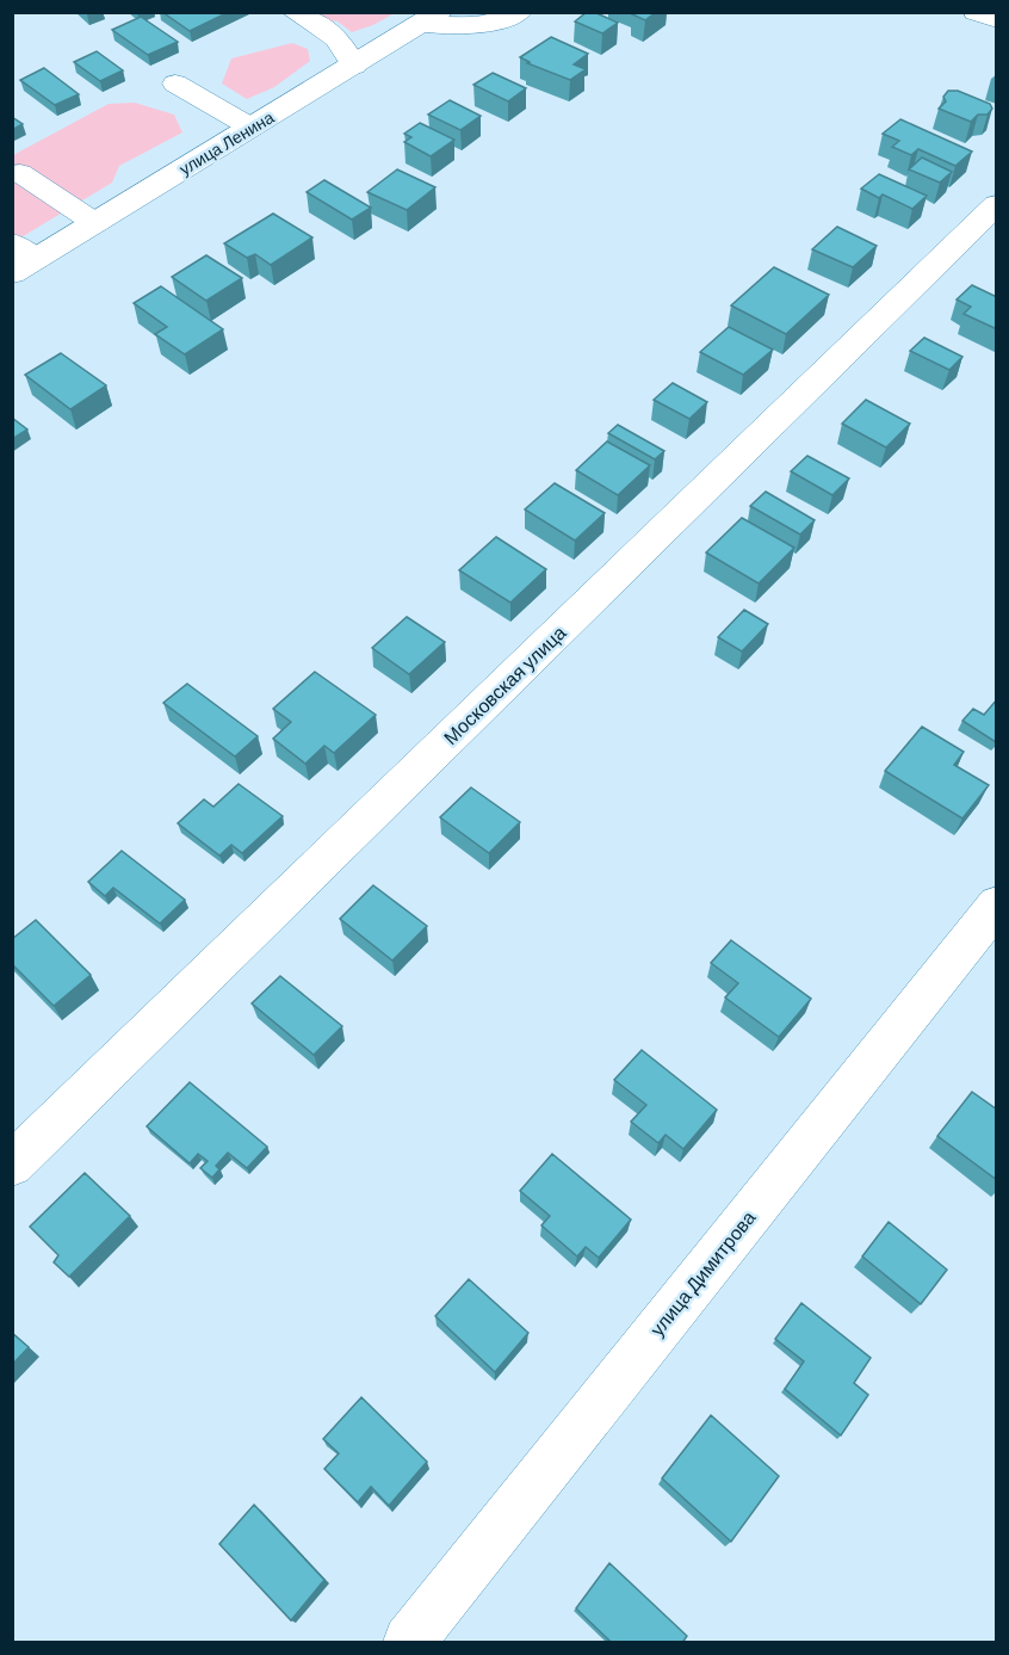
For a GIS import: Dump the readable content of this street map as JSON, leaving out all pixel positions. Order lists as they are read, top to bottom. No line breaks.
{"streets":{"street":["улица Ленина","Московская улица","улица Димитрова"]}}
